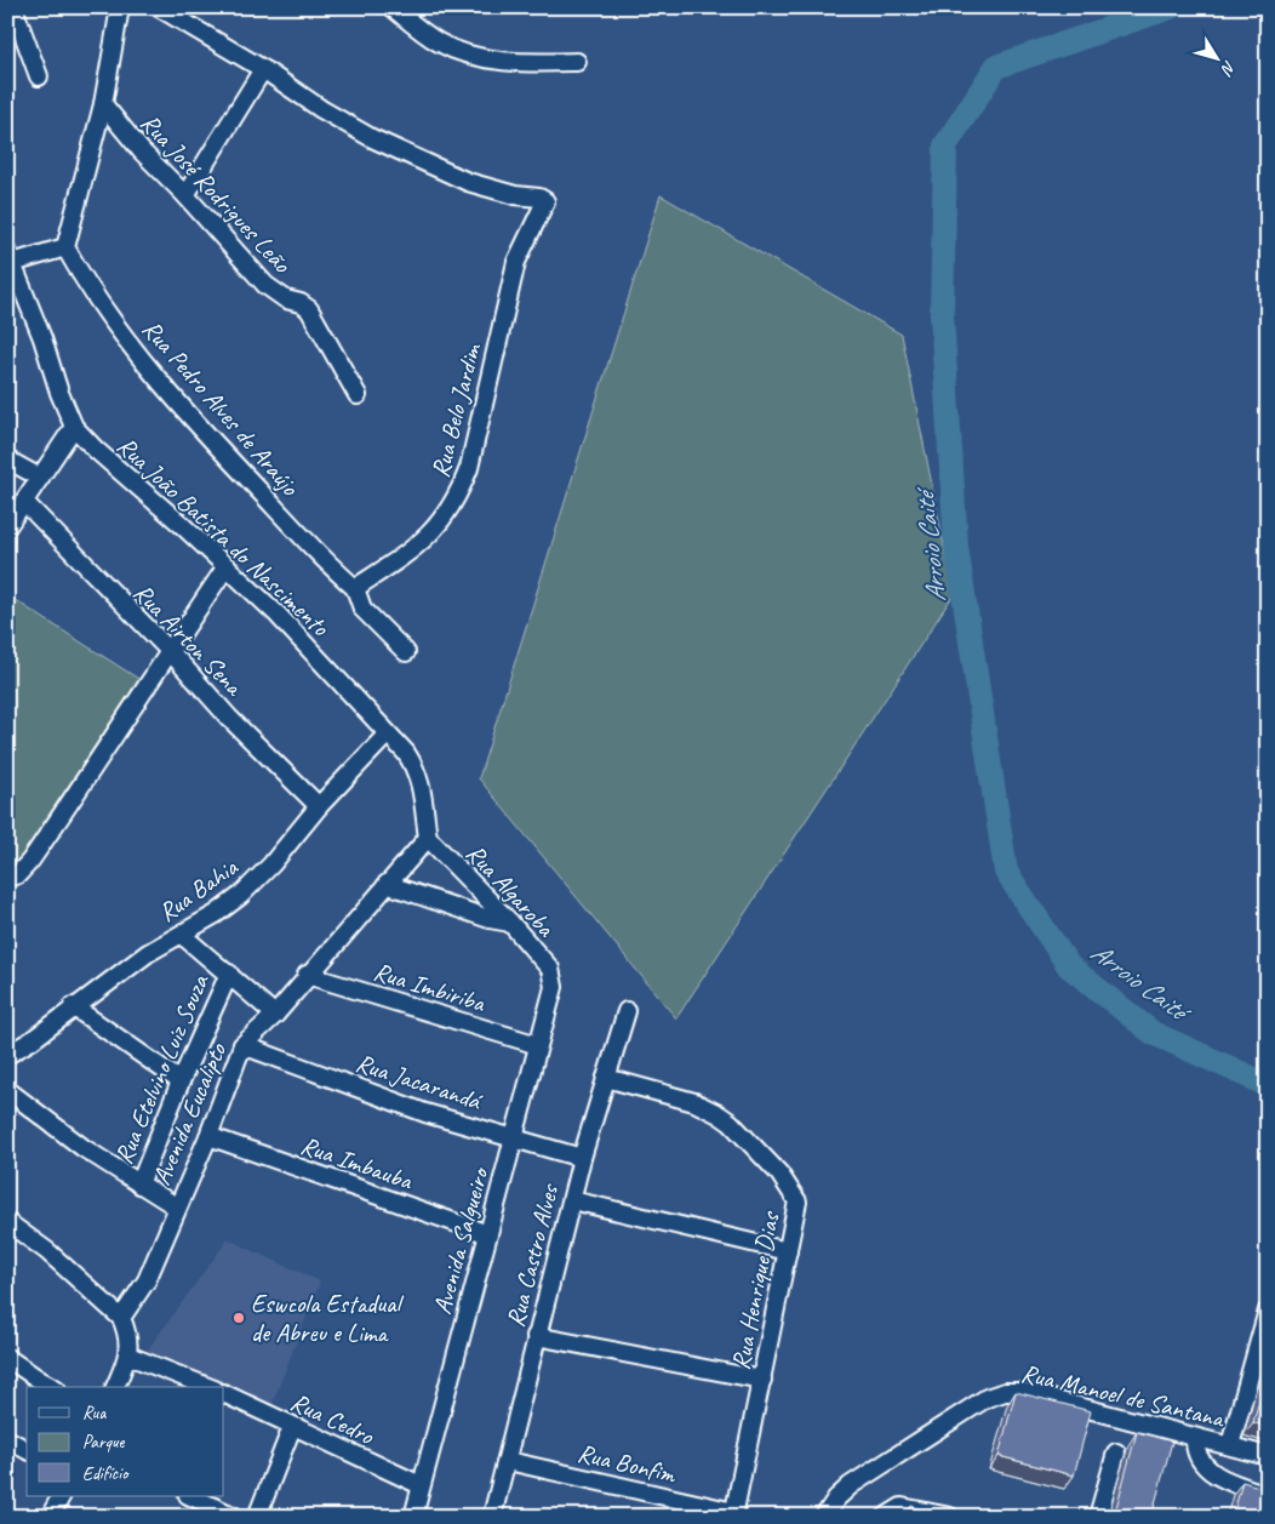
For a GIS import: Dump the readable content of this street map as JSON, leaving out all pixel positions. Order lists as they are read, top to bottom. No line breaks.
{"streets":{"street":["Rua José Rodrigues Leão","Rua Pedro Alves de Araújo","Rua Belo Jardim","Rua João Batista do Nascimento","Rua Airton Sena","Rua Bahia","Rua Algaroba","Rua Imbiriba","Rua Etelvino Luiz Souza","Rua Jacarandá","Avenida Eucalipto","Rua Imbauba","Avenida Salgueiro","Rua Castro Alves","Rua Henrique Dias","Rua Manoel de Santana","Rua Cedro","Rua Bonfim"]},"crossings":[["Rua Pedro Alves de Araújo","Rua Belo Jardim"],["Rua João Batista do Nascimento","Rua Bahia"],["Rua João Batista do Nascimento","Rua Algaroba"],["Rua João Batista do Nascimento","Avenida Eucalipto"],["Rua Airton Sena","Rua Bahia"],["Rua Algaroba","Avenida Eucalipto"],["Rua Algaroba","Avenida Salgueiro"],["Rua Imbiriba","Avenida Eucalipto"],["Rua Imbiriba","Avenida Salgueiro"],["Rua Jacarandá","Avenida Eucalipto"],["Rua Jacarandá","Avenida Salgueiro"],["Rua Jacarandá","Rua Castro Alves"],["Avenida Eucalipto","Rua Imbauba"],["Rua Imbauba","Avenida Salgueiro"],["Avenida Salgueiro","Rua Cedro"],["Rua Castro Alves","Rua Henrique Dias"],["Rua Castro Alves","Rua Bonfim"],["Rua Henrique Dias","Rua Bonfim"]],"water":["Arroio Caité"],"places":["Eswcola Estadual de Abreu e Lima"],"legend":["Rua","Parque","Edifício"],"north":"bottom right"}
